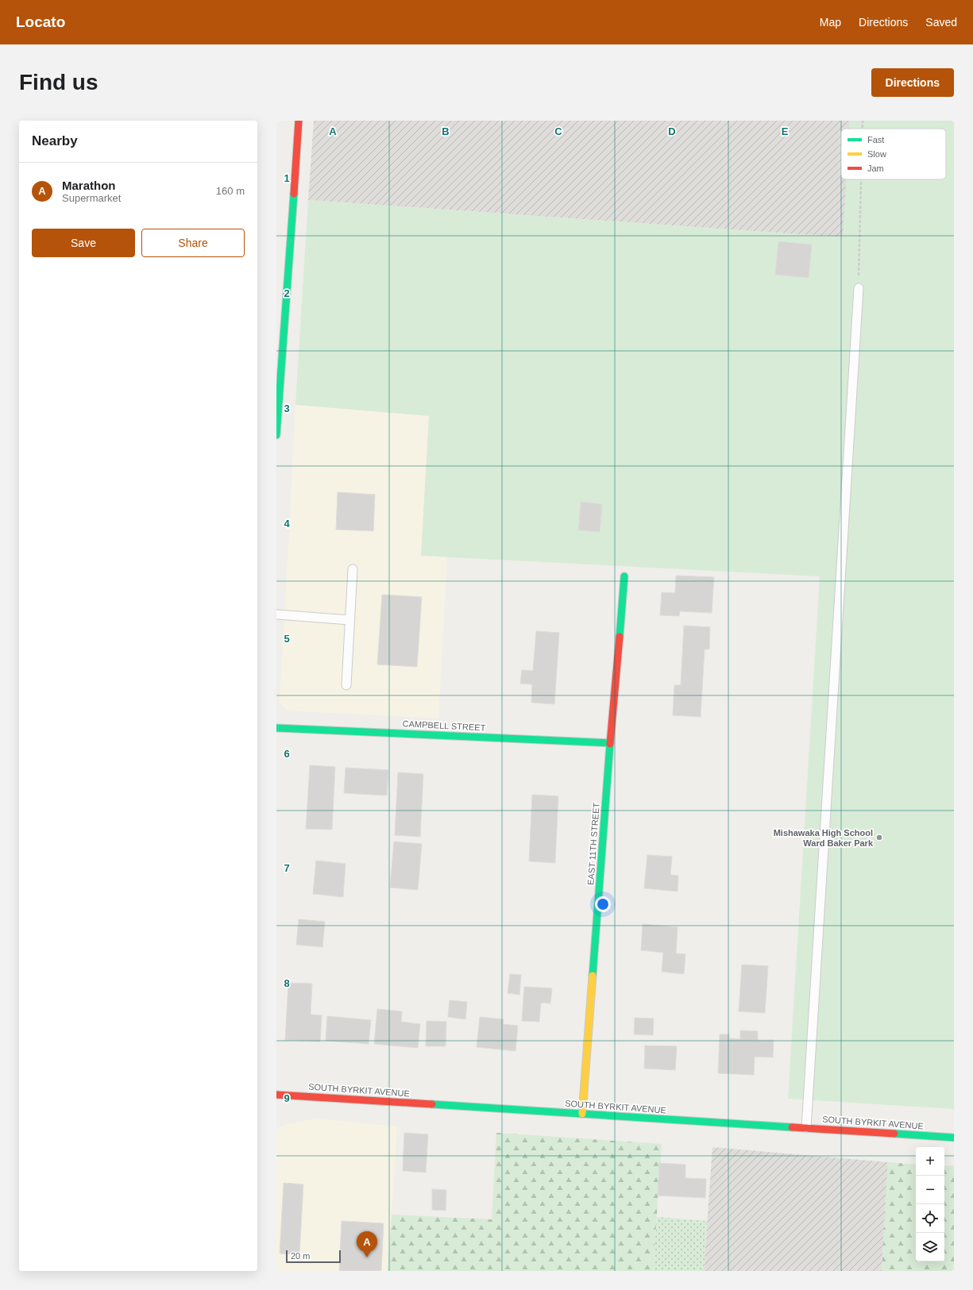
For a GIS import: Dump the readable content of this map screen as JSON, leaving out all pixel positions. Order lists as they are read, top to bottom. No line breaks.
{"streets":{"street":["CAMPBELL STREET","EAST 11TH STREET","SOUTH BYRKIT AVENUE"]},"crossings":[["CAMPBELL STREET","EAST 11TH STREET"],["EAST 11TH STREET","SOUTH BYRKIT AVENUE"]],"places":["Mishawaka High School Ward Baker Park"],"legend":["Fast","Slow","Jam"],"scale_bar":"20 m","page":{"header":"Locato","nav":["Map","Directions","Saved"],"buttons":["Directions",["Save","Share"]],"title":"Find us","heading":"Nearby","list":[{"mark":"A","name":"Marathon","note":"Supermarket","value":"160 m"}],"map_buttons":["+","−"],"pins":"A","scale":"20 m"},"grid":{"columns":["A","B","C","D","E"],"rows":["1","2","3","4","5","6","7","8","9"]}}
